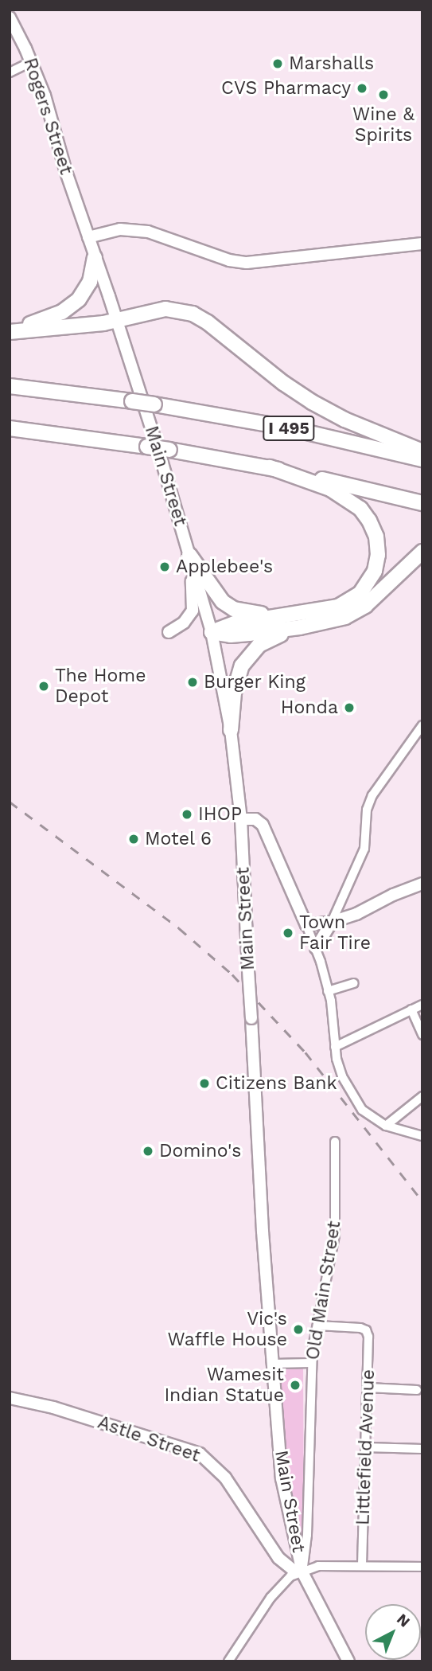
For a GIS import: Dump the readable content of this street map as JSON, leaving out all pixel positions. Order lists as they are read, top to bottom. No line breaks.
{"streets":{"highway":["I 495"],"main road":["Rogers Street","Main Street","Astle Street"],"street":["Old Main Street","Littlefield Avenue"]},"crossings":[["Rogers Street","Main Street"],["Main Street","Old Main Street"],["Main Street","Astle Street"],["Old Main Street","Astle Street"],["Old Main Street","Littlefield Avenue"]],"places":["Marshalls","CVS Pharmacy","Wine & Spirits","Applebee's","Burger King","The Home Depot","Honda","IHOP","Motel 6","Town Fair Tire","Citizens Bank","Domino's","Vic's Waffle House","Wamesit Indian Statue"],"north":"top right"}
